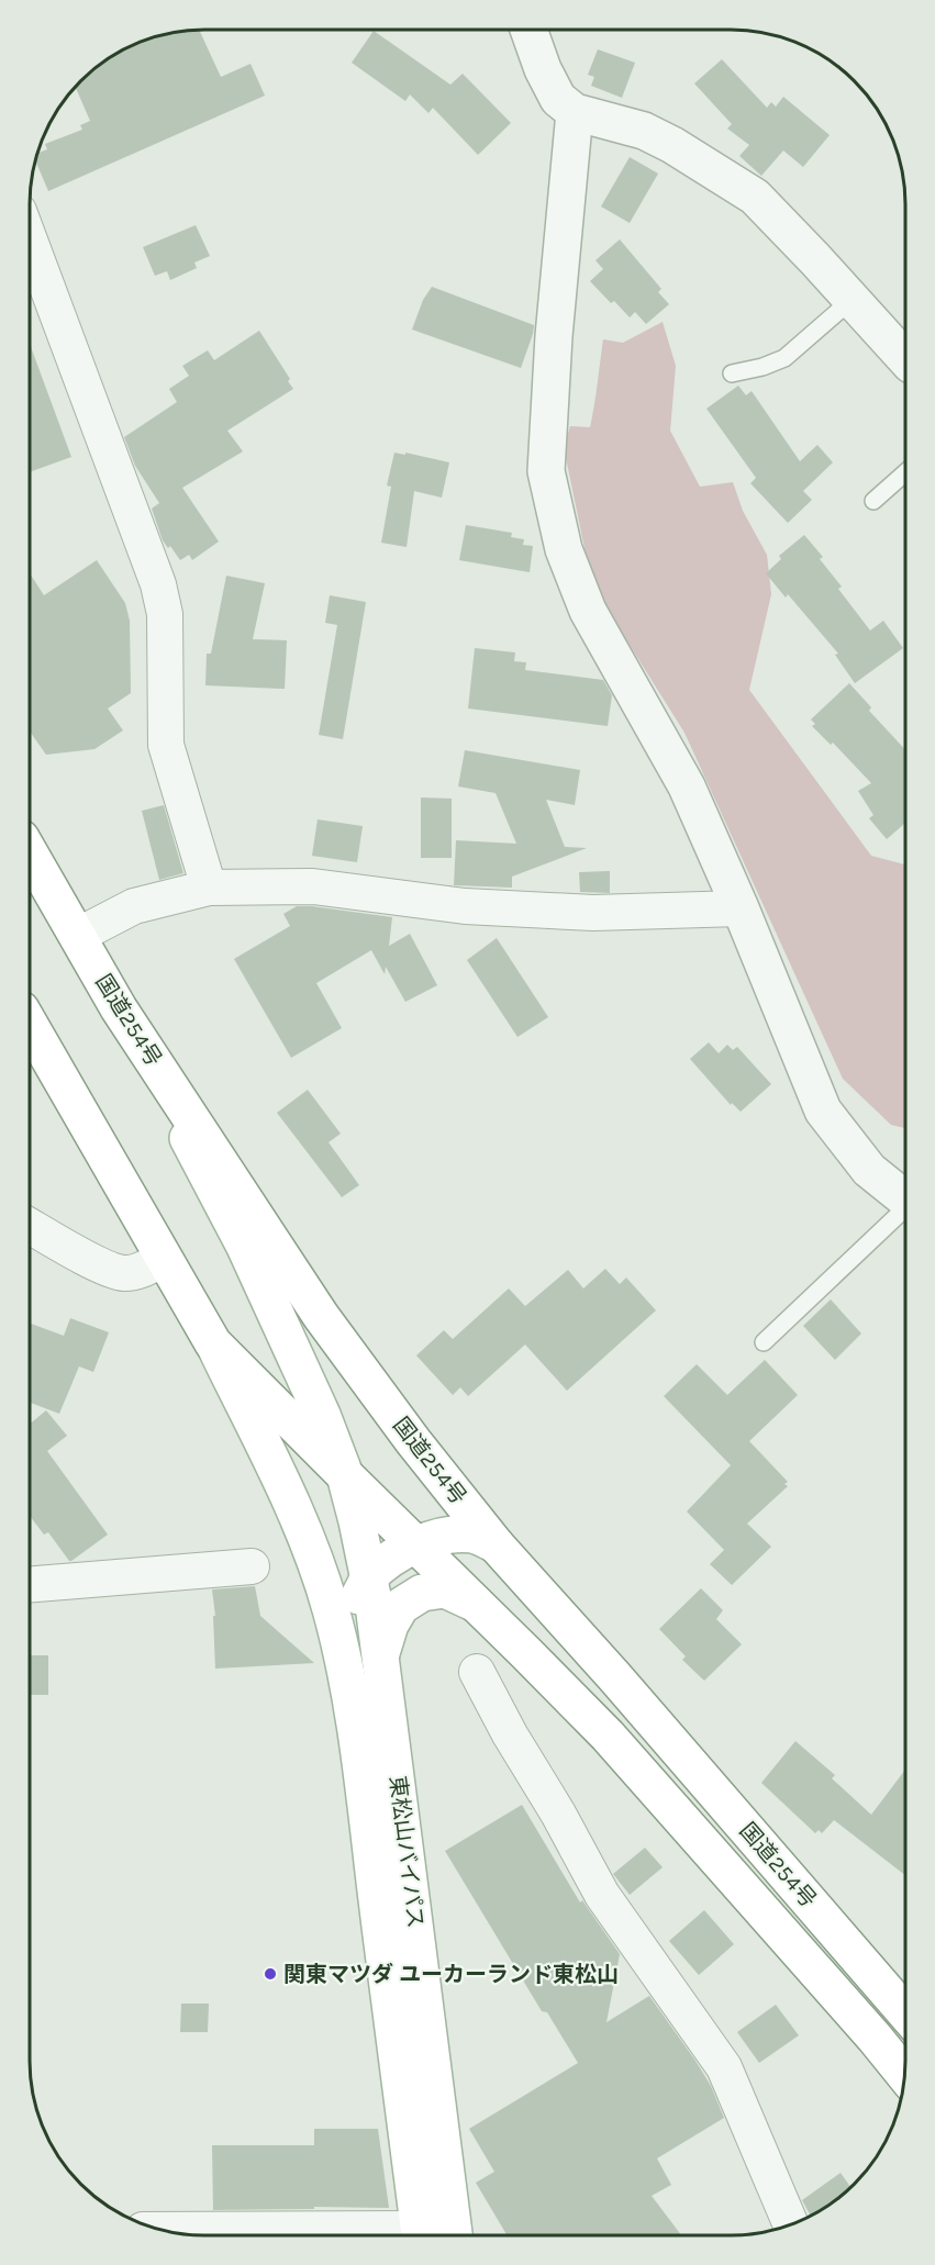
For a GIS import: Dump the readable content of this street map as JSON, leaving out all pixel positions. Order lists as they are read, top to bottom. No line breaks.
{"streets":{"main road":["国道254号","東松山バイパス"]},"crossings":[["国道254号","東松山バイパス"]],"places":["関東マツダ ユーカーランド東松山"]}
